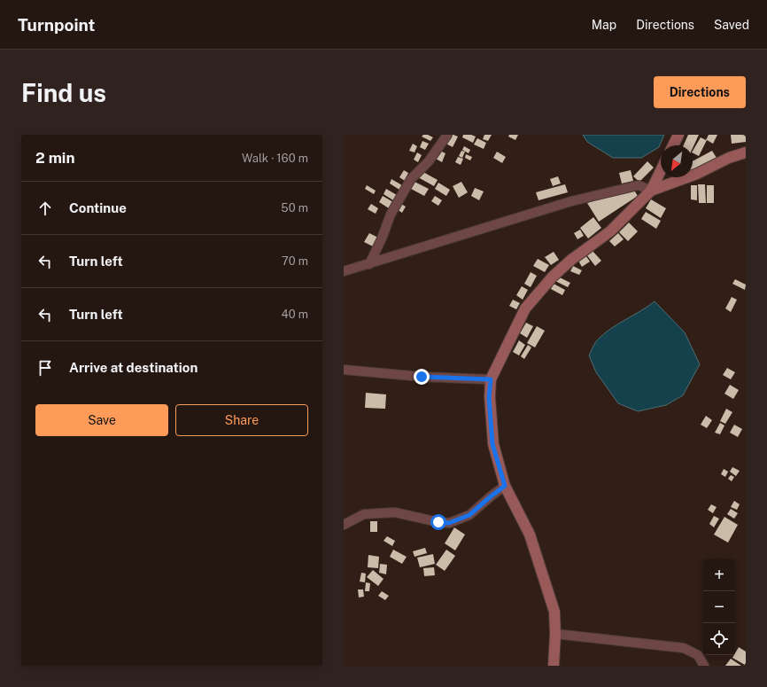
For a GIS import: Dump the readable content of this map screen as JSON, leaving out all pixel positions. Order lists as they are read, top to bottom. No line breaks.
{"north":"bottom left","page":{"header":"Turnpoint","nav":["Map","Directions","Saved"],"buttons":["Directions",["Save","Share"]],"title":"Find us","heading":["2 min","Walk · 160 m"],"list":[["Continue","50 m"],["Turn left","70 m"],["Turn left","40 m"],"Arrive at destination"],"map_buttons":["+","−"]}}
